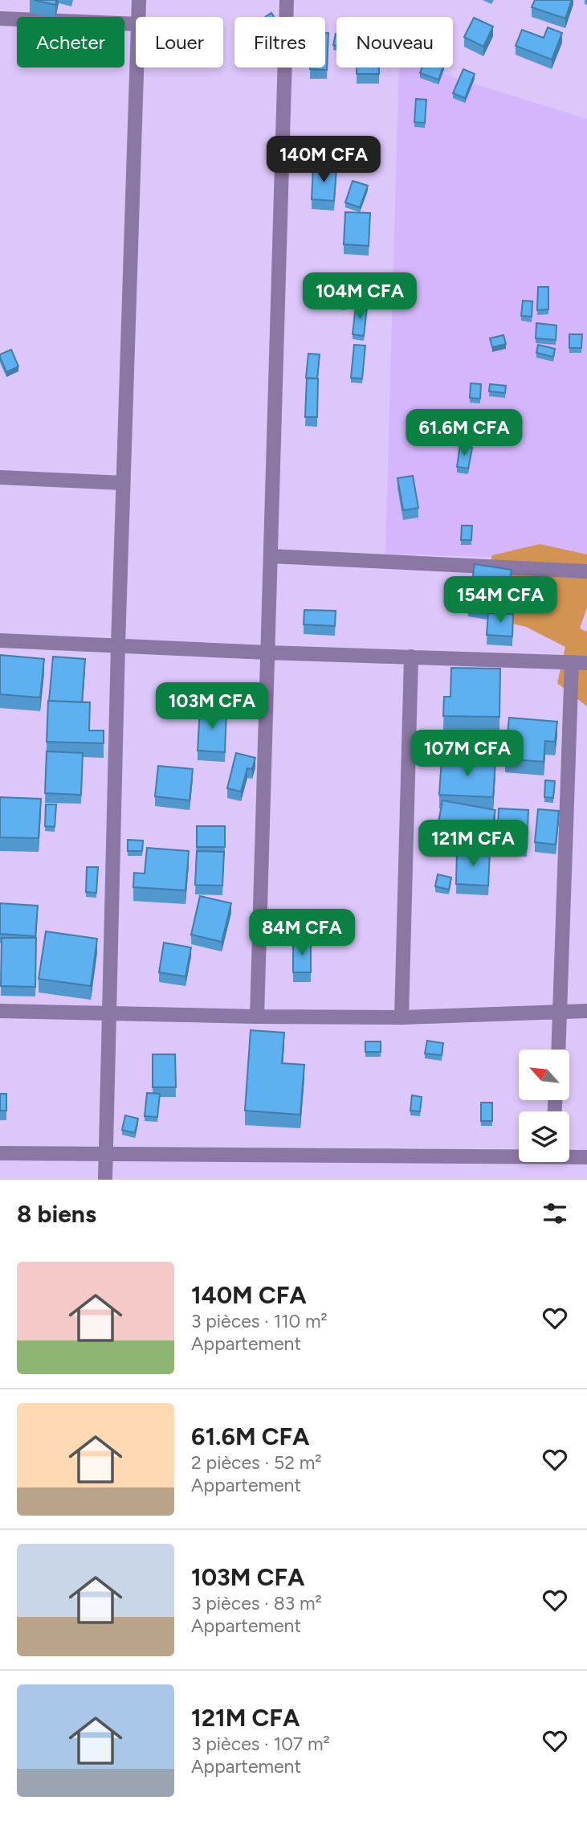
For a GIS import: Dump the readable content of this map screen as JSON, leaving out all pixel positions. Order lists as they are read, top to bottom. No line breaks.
{"north":"top left","page":{"chip":["Acheter","Louer","Filtres","Nouveau"],"price":["140M CFA","104M CFA","61.6M CFA","154M CFA","103M CFA","107M CFA","121M CFA","84M CFA"],"heading":"8 biens","list":[{"name":"140M CFA","note":"3 pièces · 110 m² · Appartement"},{"name":"61.6M CFA","note":"2 pièces · 52 m² · Appartement"},{"name":"103M CFA","note":"3 pièces · 83 m² · Appartement"},{"name":"121M CFA","note":"3 pièces · 107 m² · Appartement"}]}}
